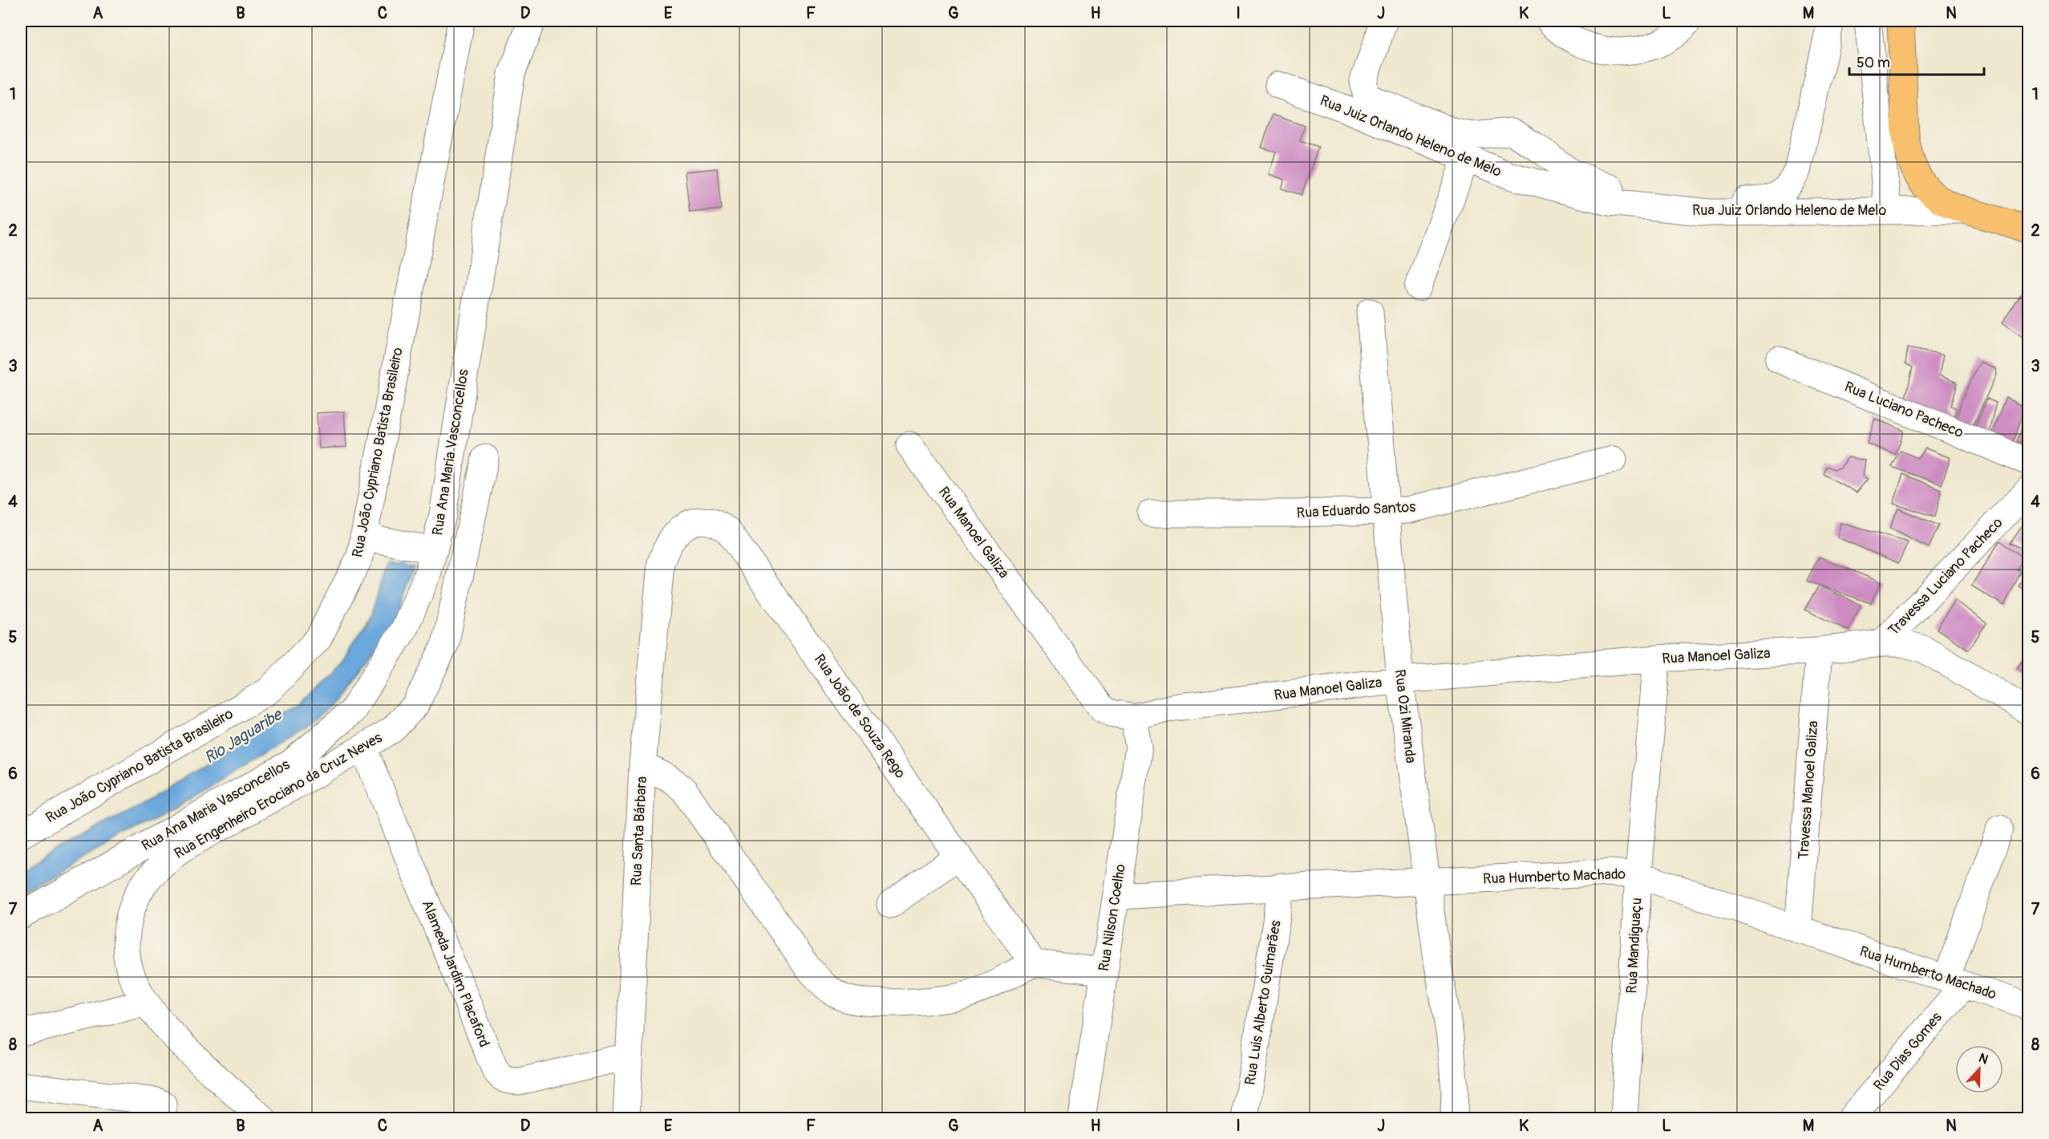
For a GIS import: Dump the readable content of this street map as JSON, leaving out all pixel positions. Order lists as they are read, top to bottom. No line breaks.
{"streets":{"main road":["Rua Juiz Orlando Heleno de Melo"],"street":["Rua Luciano Pacheco","Rua João Cypriano Batista Brasileiro","Rua Ana Maria Vasconcellos","Rua Eduardo Santos","Rua Manoel Galiza","Travessa Luciano Pacheco","Rua João de Souza Rego","Rua Ozi Miranda","Travessa Manoel Galiza","Rua Engenheiro Erociano da Cruz Neves","Rua Santa Bárbara","Rua Humberto Machado","Rua Nilson Coelho","Rua Mandiguaçu","Alameda Jardim Placaford","Rua Luis Alberto Guimarães","Rua Dias Gomes"]},"crossings":[["Rua Ana Maria Vasconcellos","Rua Engenheiro Erociano da Cruz Neves"],["Rua Eduardo Santos","Rua Ozi Miranda"],["Rua Manoel Galiza","Travessa Luciano Pacheco"],["Rua Manoel Galiza","Rua Ozi Miranda"],["Rua Manoel Galiza","Travessa Manoel Galiza"],["Rua Manoel Galiza","Rua Nilson Coelho"],["Rua Manoel Galiza","Rua Mandiguaçu"],["Rua João de Souza Rego","Rua Santa Bárbara"],["Rua Ozi Miranda","Rua Humberto Machado"],["Travessa Manoel Galiza","Rua Humberto Machado"],["Rua Engenheiro Erociano da Cruz Neves","Alameda Jardim Placaford"],["Rua Santa Bárbara","Alameda Jardim Placaford"],["Rua Humberto Machado","Rua Nilson Coelho"],["Rua Humberto Machado","Rua Mandiguaçu"],["Rua Humberto Machado","Rua Luis Alberto Guimarães"],["Rua Humberto Machado","Rua Dias Gomes"]],"water":["Rio Jaguaribe"],"scale_bar":"50 m","north":"top","grid":{"columns":["A","B","C","D","E","F","G","H","I","J","K","L","M","N"],"rows":["1","2","3","4","5","6","7","8"]}}
